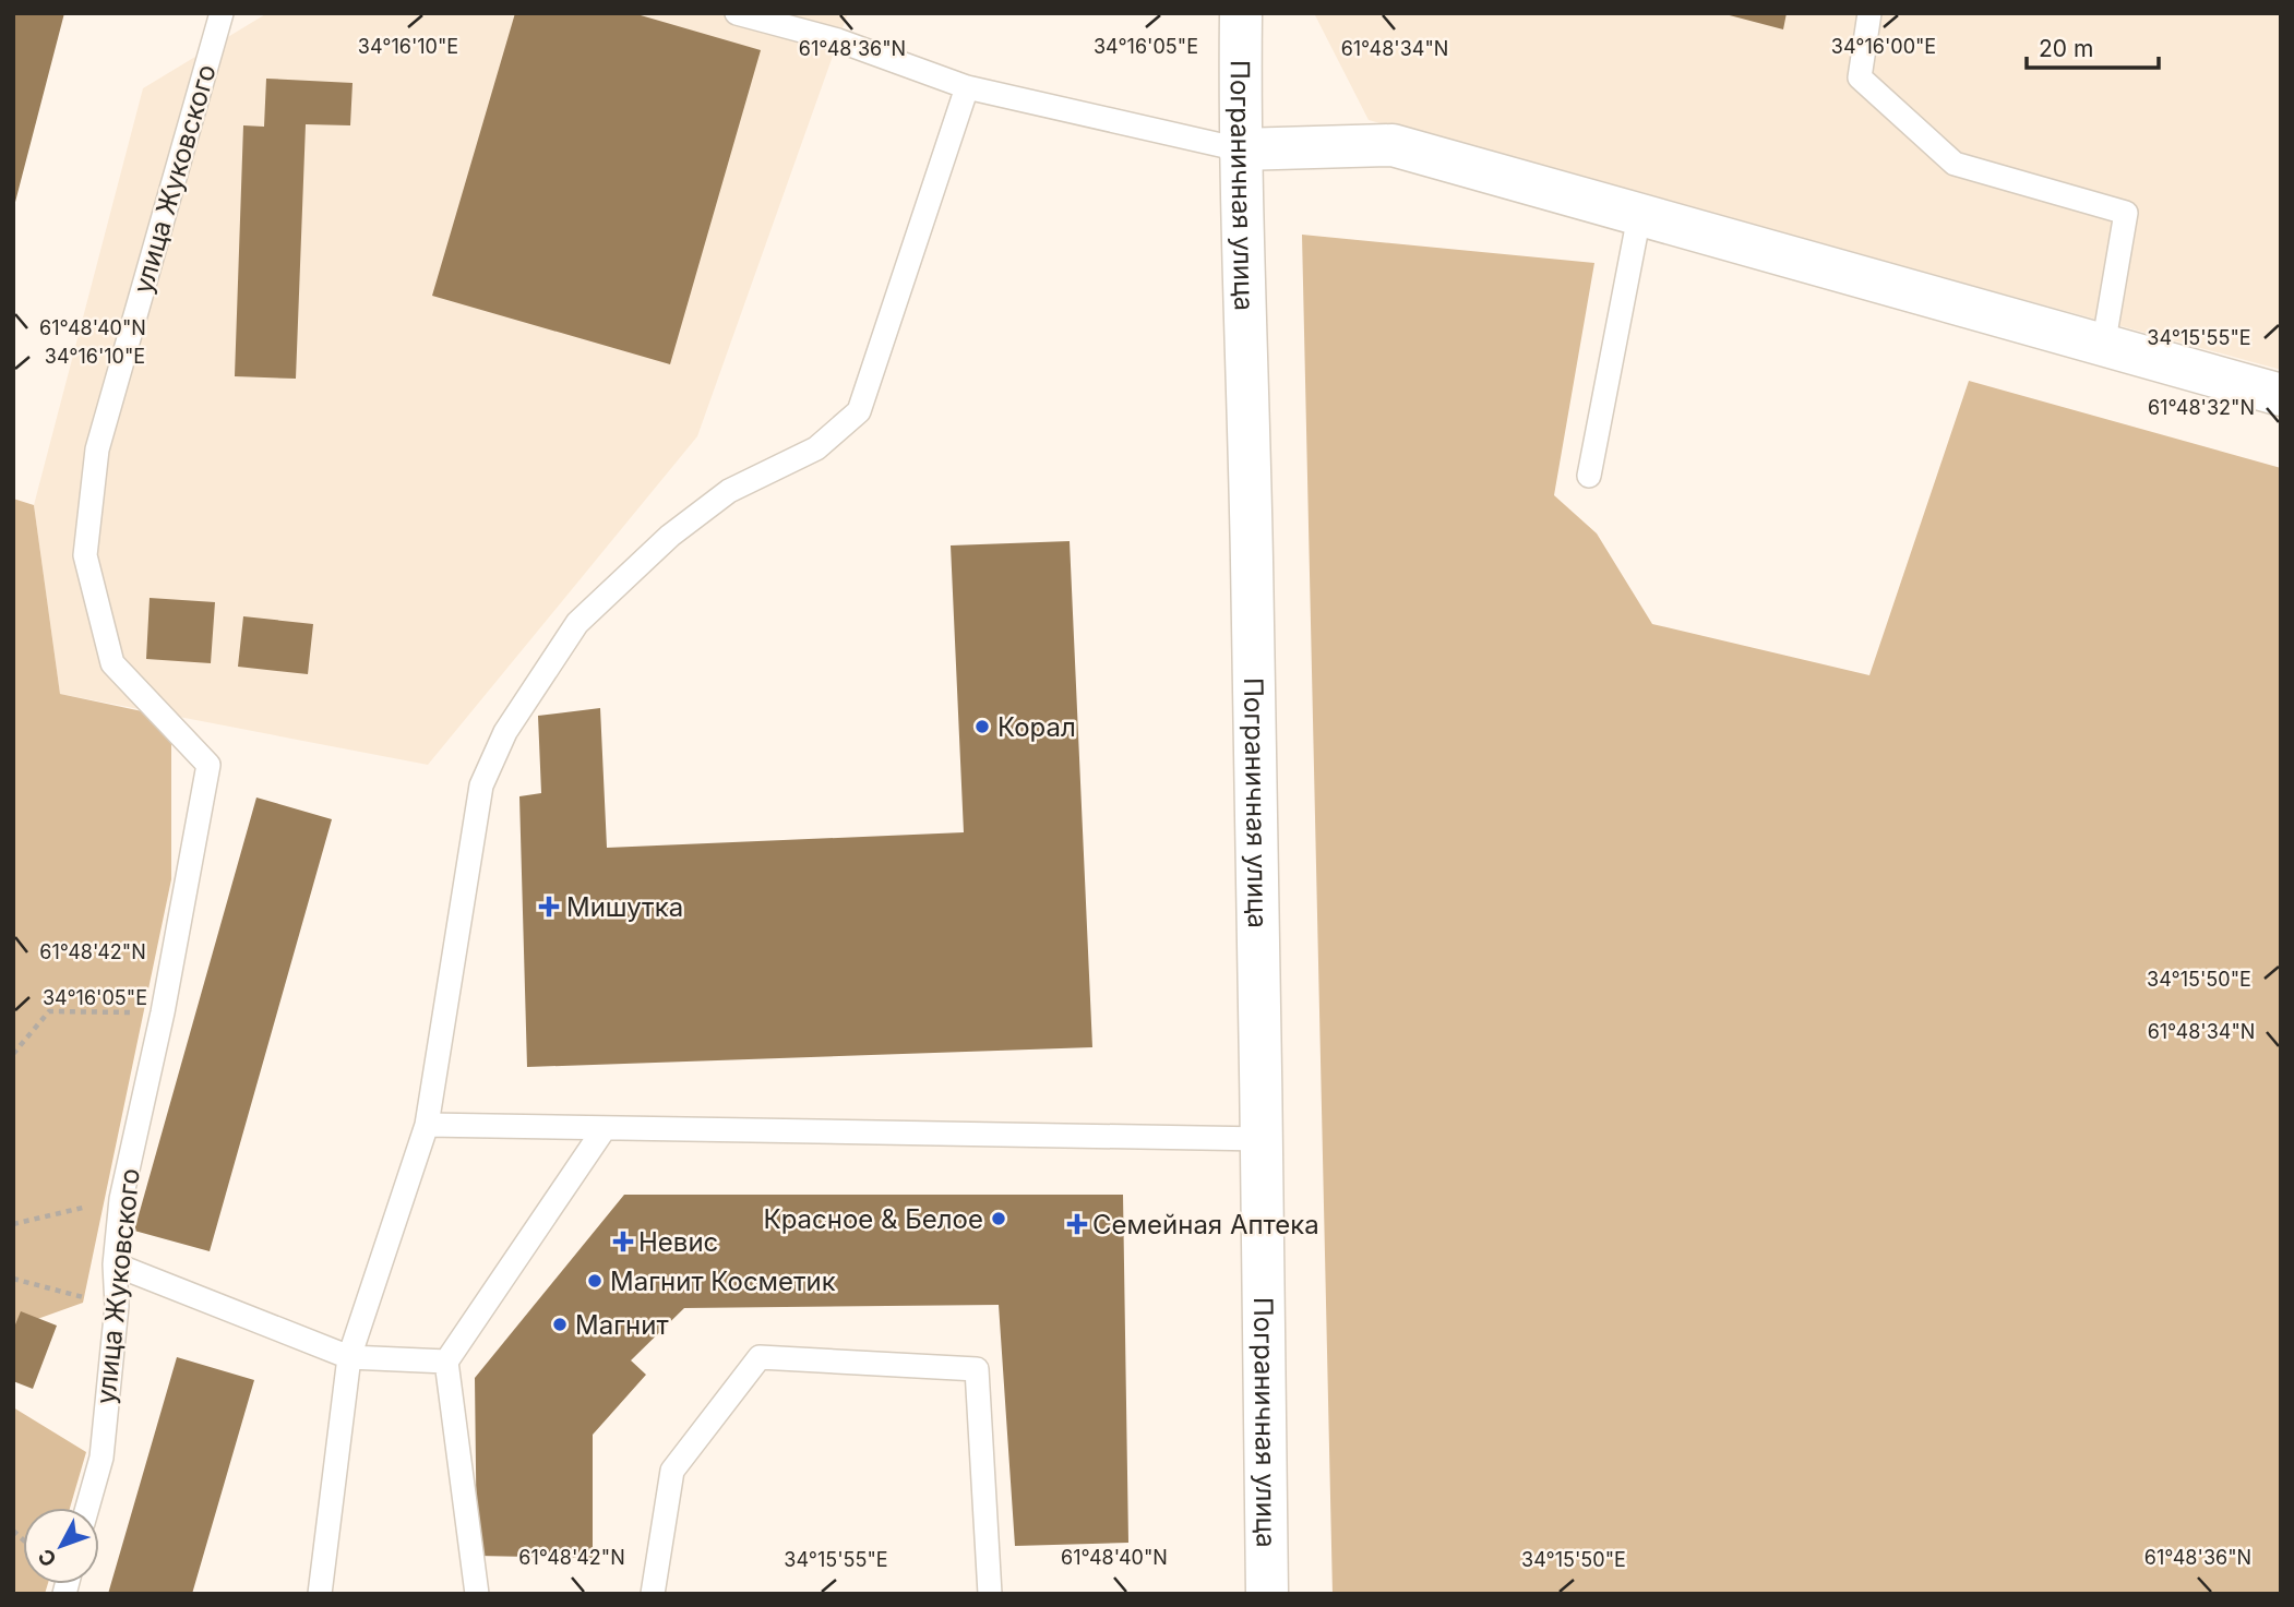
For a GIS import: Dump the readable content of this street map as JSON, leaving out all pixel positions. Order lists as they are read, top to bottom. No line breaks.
{"streets":{"street":["Пограничная улица"],"lane":["улица Жуковского"]},"places":{"other":["Корал","Красное & Белое","Магнит Косметик","Магнит"],"health":["Мишутка","Семейная Аптека","Невис"]},"scale_bar":"20 m","north":"bottom left","coordinates":["34°16'10\"E","34°16'05\"E","34°16'00\"E","61°48'36\"N","61°48'34\"N","61°48'40\"N","34°15'55\"E","61°48'32\"N","61°48'42\"N","34°15'50\"E"]}
